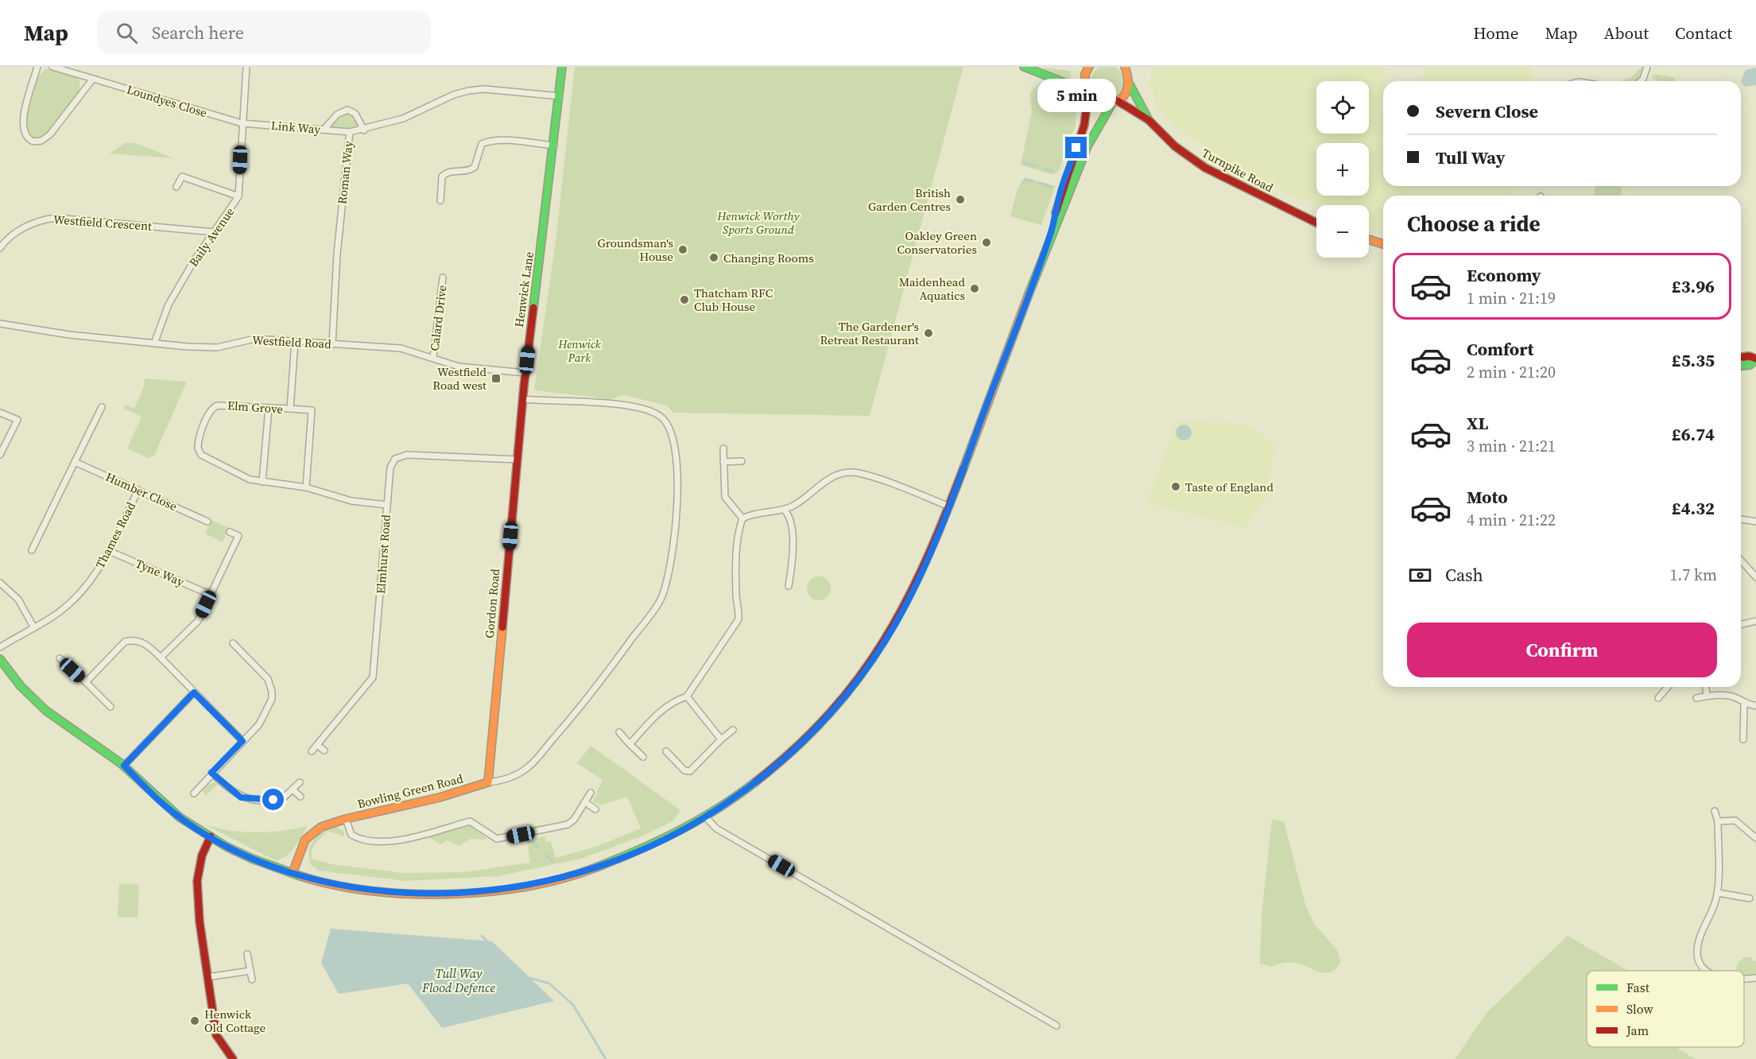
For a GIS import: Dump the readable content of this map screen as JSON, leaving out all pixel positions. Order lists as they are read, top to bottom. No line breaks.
{"streets":{"street":["Loundyes Close","Link Way","Turnpike Road","Roman Way","Westfield Crescent","Baily Avenue","Henwick Lane","Calard Drive","Westfield Road","Elm Grove","Humber Close","Thames Road","Elmhurst Road","Tyne Way","Gordon Road","Bowling Green Road"]},"crossings":[["Loundyes Close","Link Way"],["Loundyes Close","Baily Avenue"],["Link Way","Roman Way"],["Link Way","Baily Avenue"],["Roman Way","Henwick Lane"],["Roman Way","Westfield Road"],["Westfield Crescent","Baily Avenue"],["Baily Avenue","Westfield Road"],["Henwick Lane","Westfield Road"],["Henwick Lane","Gordon Road"],["Henwick Lane","Bowling Green Road"],["Calard Drive","Westfield Road"],["Westfield Road","Elm Grove"],["Elm Grove","Elmhurst Road"],["Humber Close","Thames Road"],["Thames Road","Tyne Way"],["Elmhurst Road","Gordon Road"],["Gordon Road","Bowling Green Road"]],"water":["Tull Way Flood Defence"],"parks":["Henwick Worthy Sports Ground","Henwick Park"],"places":{"other":["British Garden Centres","Oakley Green Conservatories","Groundsman's House","Changing Rooms","Maidenhead Aquatics","Thatcham RFC Club House","The Gardener's Retreat Restaurant","Taste of England","Henwick Old Cottage"],"transit":["Westfield Road west"]},"legend":["Fast","Slow","Jam"],"page":{"header":"Map","search":"Search here","nav":["Home","Map","About","Contact"],"bubble":"5 min","map_buttons":["+","−"],"banner":["Severn Close","Tull Way"],"heading":"Choose a ride","list":[{"name":"Economy","note":"1 min · 21:19","value":"£3.96"},{"name":"Comfort","note":"2 min · 21:20","value":"£5.35"},{"name":"XL","note":"3 min · 21:21","value":"£6.74"},{"name":"Moto","note":"4 min · 21:22","value":"£4.32"}],"pay":["Cash","1.7 km"],"buttons":"Confirm"}}
